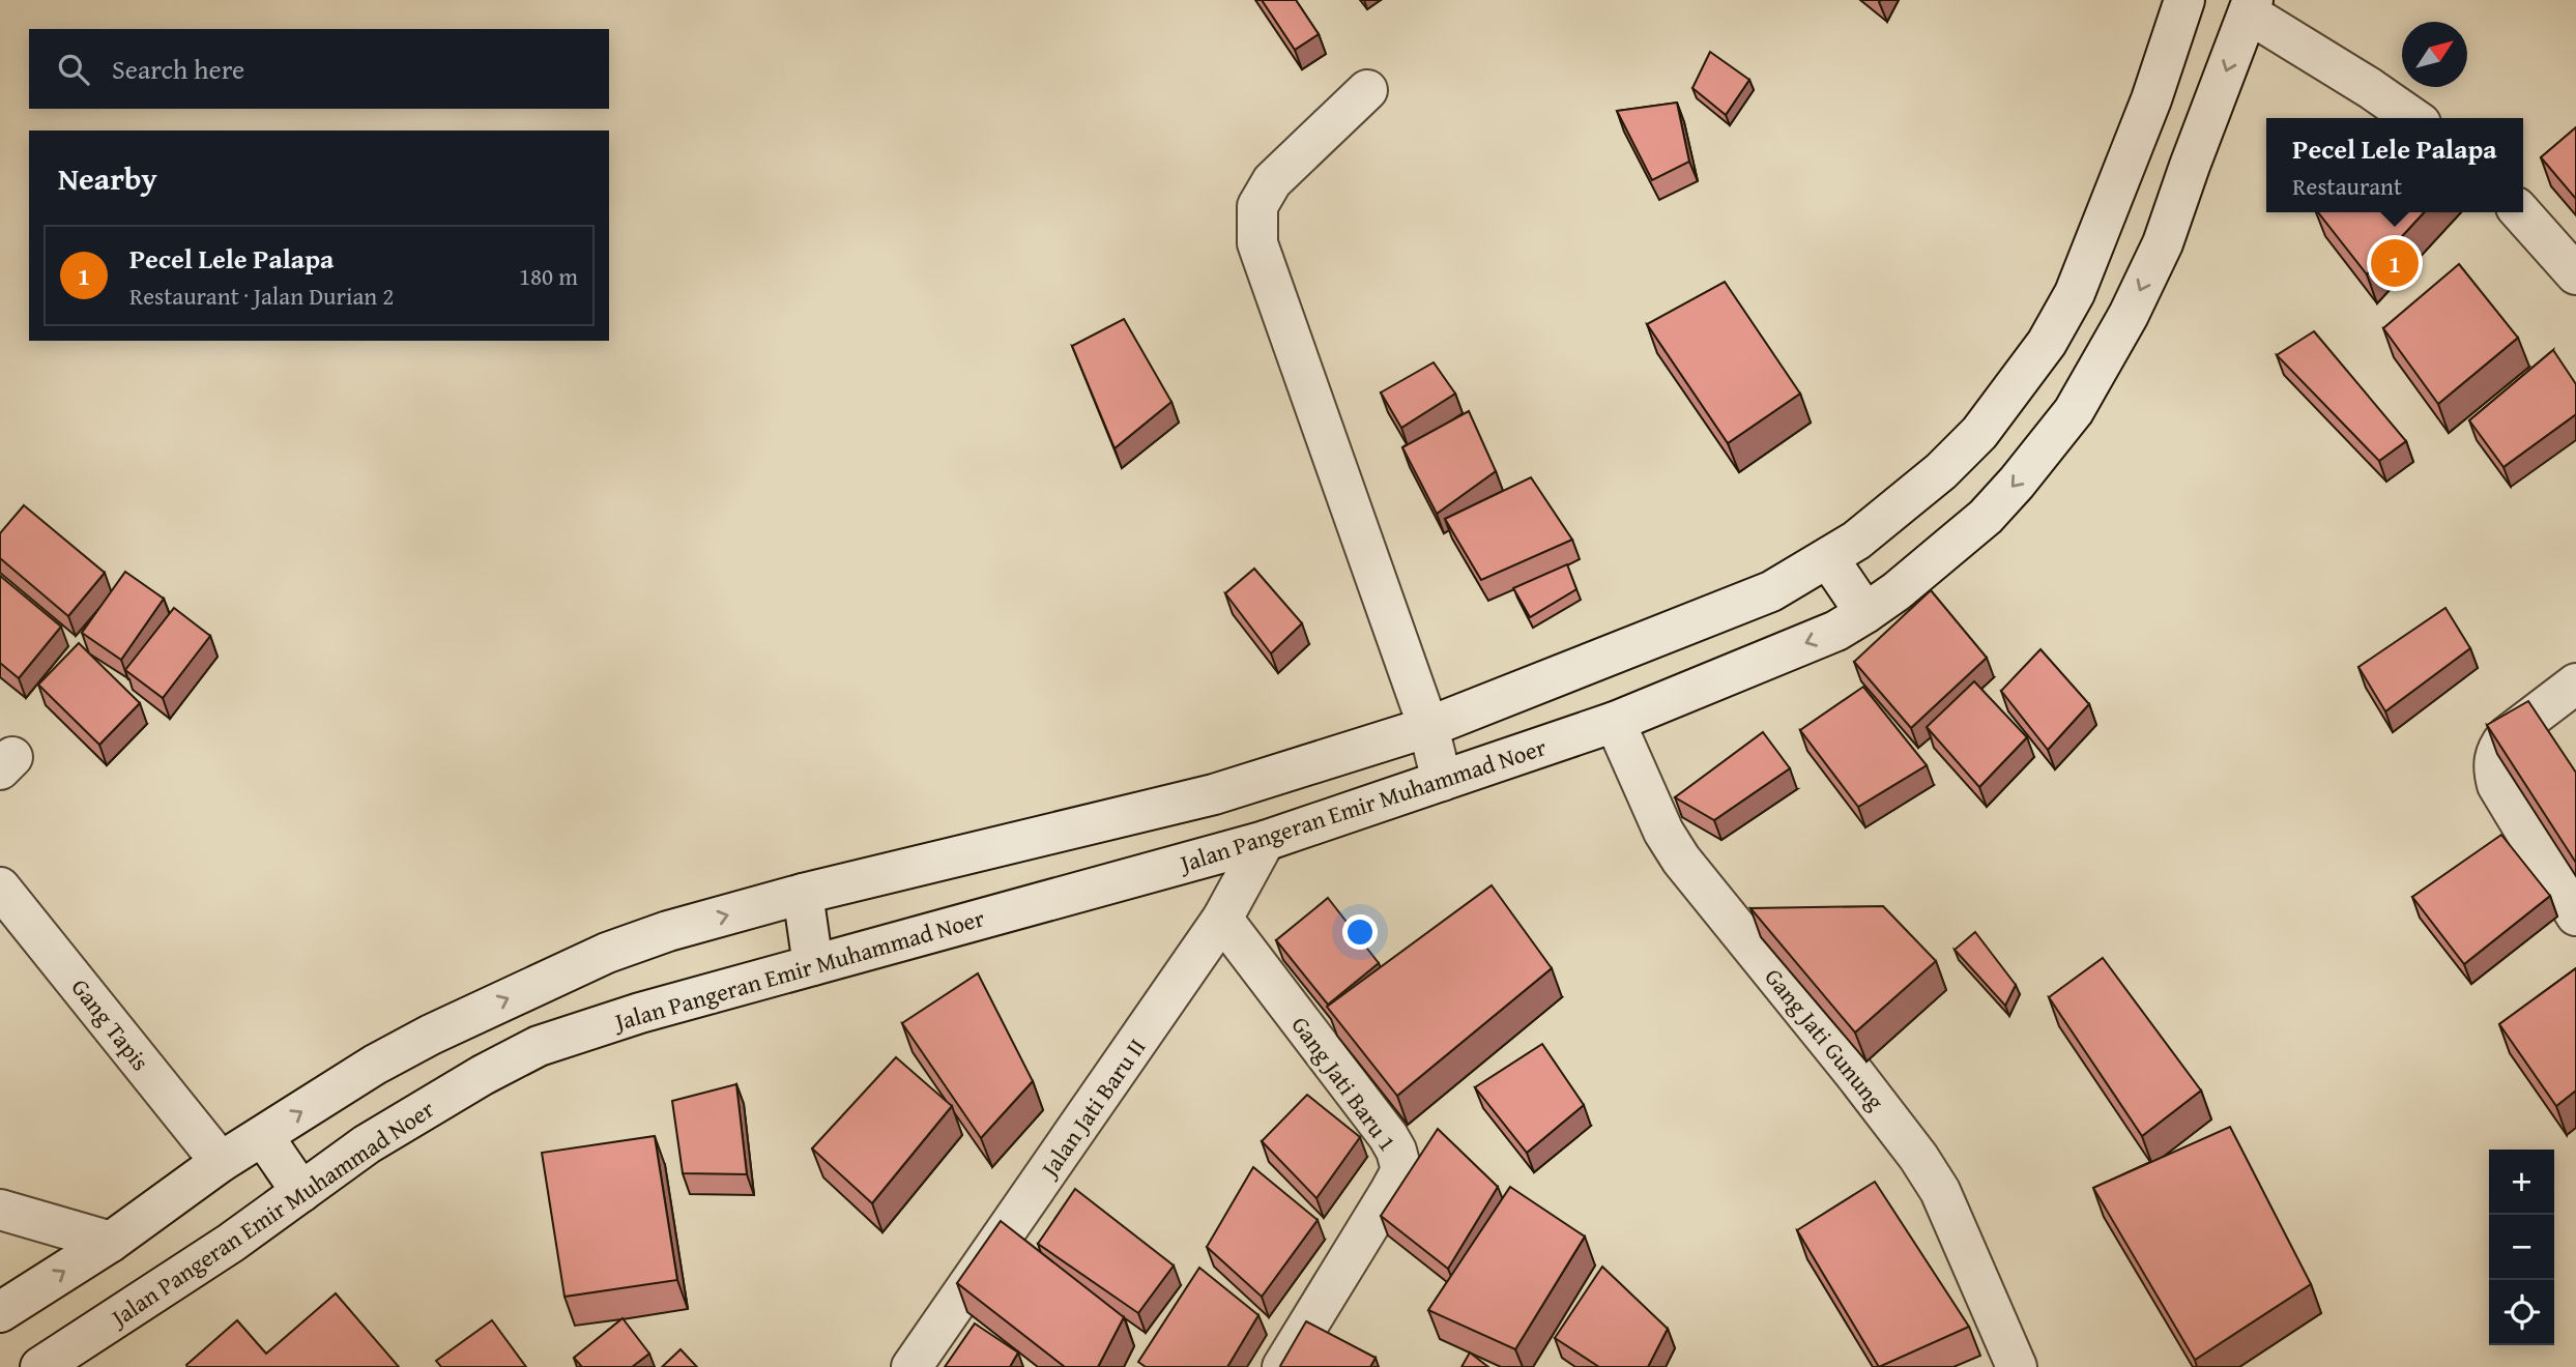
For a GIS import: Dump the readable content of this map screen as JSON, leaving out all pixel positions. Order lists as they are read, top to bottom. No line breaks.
{"streets":{"main road":["Jalan Pangeran Emir Muhammad Noer","Gang Tapis","Gang Jati Gunung","Gang Jati Baru 1","Jalan Jati Baru II"]},"crossings":[["Jalan Pangeran Emir Muhammad Noer","Gang Jati Gunung"],["Jalan Pangeran Emir Muhammad Noer","Jalan Jati Baru II"],["Gang Jati Baru 1","Jalan Jati Baru II"]],"north":"top right","page":{"search":"Search here","popup":["Pecel Lele Palapa","Restaurant"],"heading":"Nearby","list":[{"mark":"1","name":"Pecel Lele Palapa","note":"Restaurant · Jalan Durian 2","value":"180 m"}],"pins":"1","map_buttons":["+","−"]}}
